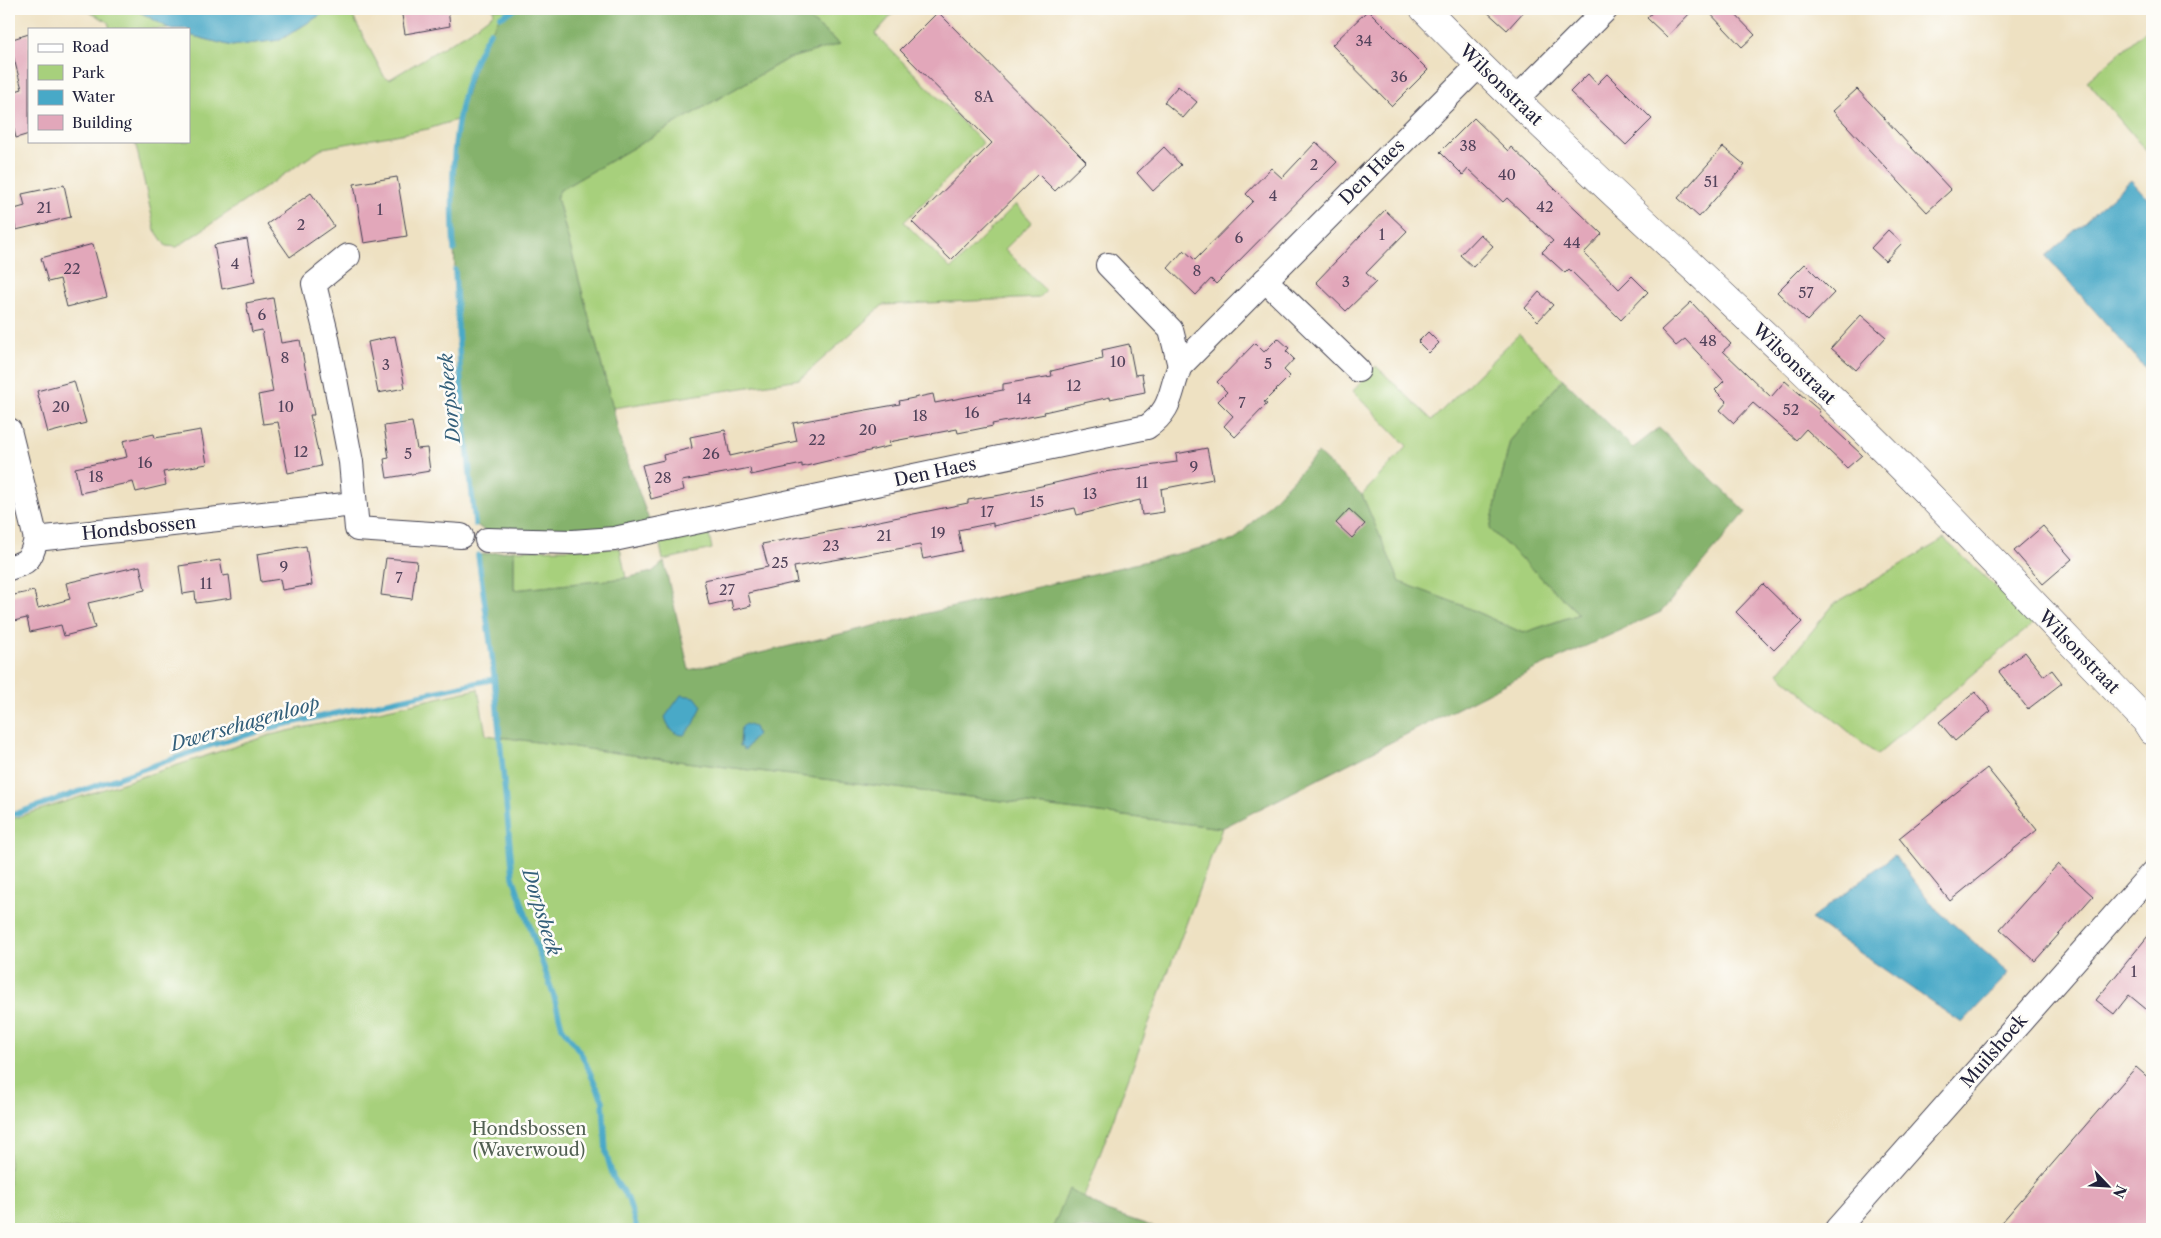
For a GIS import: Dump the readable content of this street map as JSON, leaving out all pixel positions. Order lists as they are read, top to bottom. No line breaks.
{"streets":{"street":["Wilsonstraat","Den Haes","Hondsbossen","Muilshoek"]},"crossings":[["Wilsonstraat","Den Haes"]],"water":["Dorpsbeek","Dwersehagenloop"],"parks":["Hondsbossen (Waverwoud)"],"house_numbers":["34","36","8A","38","2","40","51","4","42","21","1","2","1","6","44","4","22","8","3","57","6","48","8","10","5","3","12","14","7","20","10","52","16","18","20","22","12","5","26","16","9","18","28","11","13","15","17","19","21","23","25","9","7","11","27","1"],"legend":["Road","Park","Water","Building"],"north":"bottom right"}
